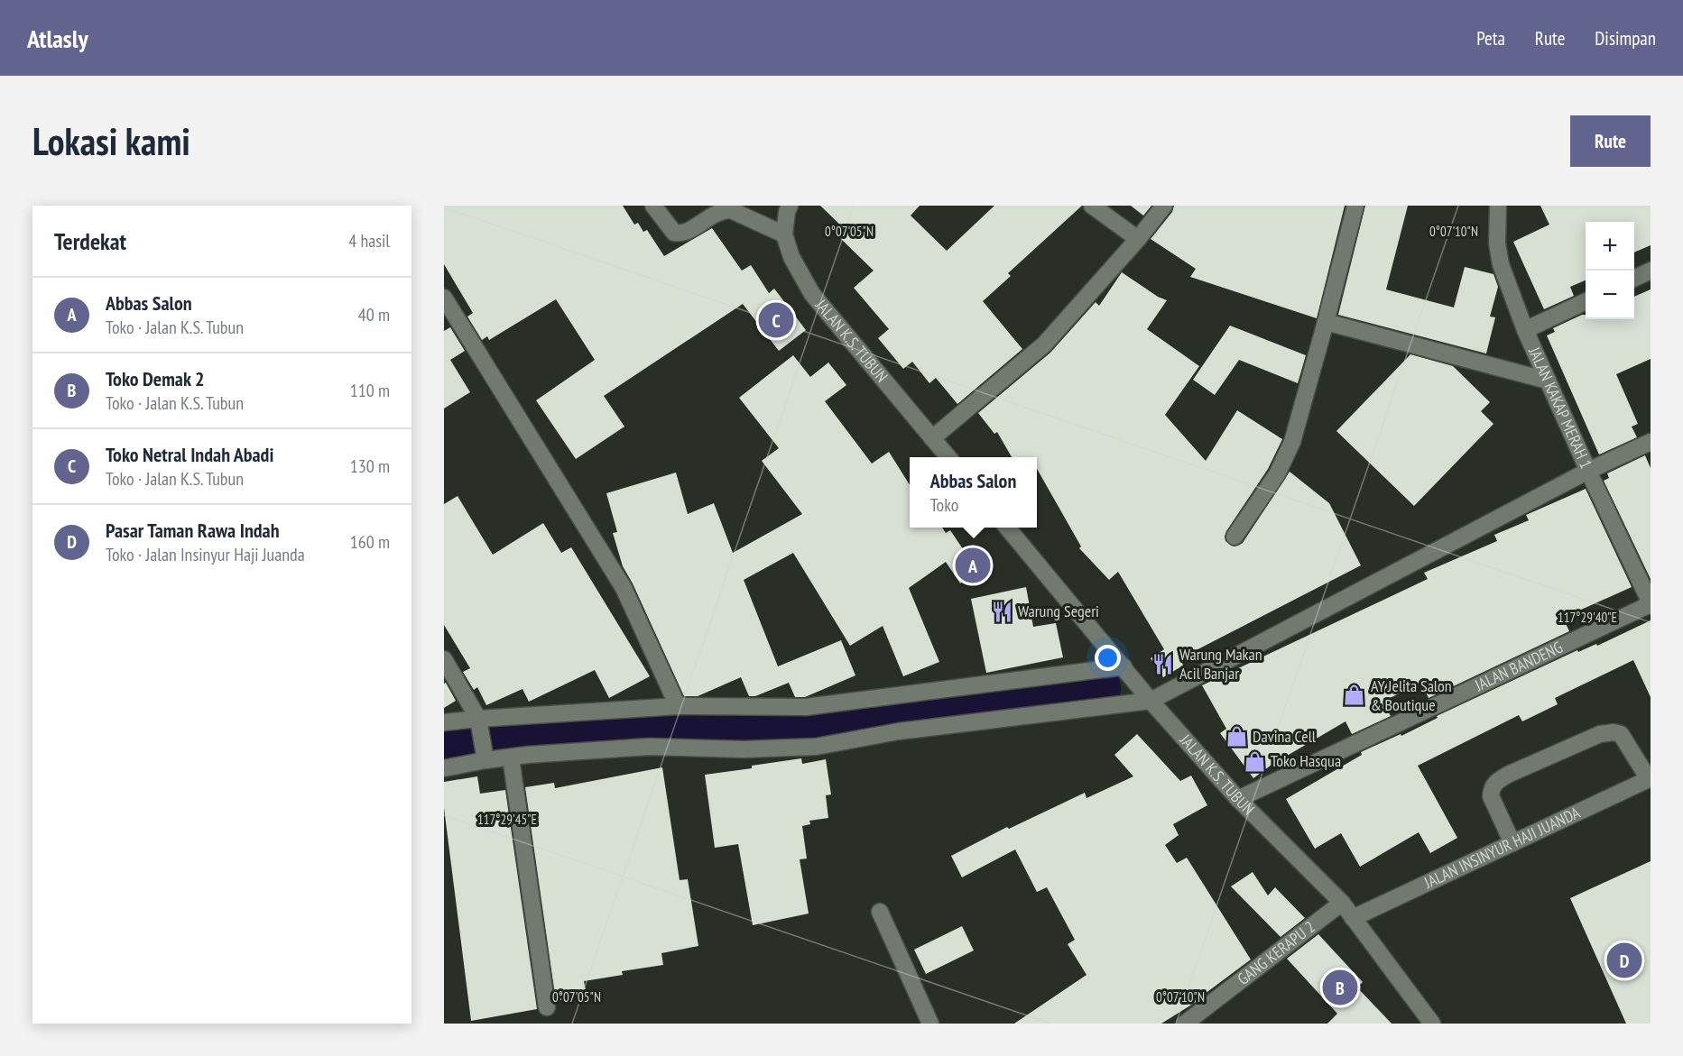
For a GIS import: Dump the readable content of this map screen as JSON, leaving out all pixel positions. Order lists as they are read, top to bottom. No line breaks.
{"streets":{"street":["JALAN K.S. TUBUN","JALAN KAKAP MERAH 1","JALAN BANDENG","JALAN INSINYUR HAJI JUANDA","GANG KERAPU 2"]},"crossings":[["JALAN K.S. TUBUN","JALAN BANDENG"],["JALAN K.S. TUBUN","JALAN INSINYUR HAJI JUANDA"],["JALAN K.S. TUBUN","GANG KERAPU 2"],["JALAN KAKAP MERAH 1","JALAN BANDENG"]],"places":{"restaurant":["Warung Segeri","Warung Makan Acil Banjar"],"shop":["AY Jelita Salon & Boutique","Davina Cell","Toko Hasqua"]},"page":{"header":"Atlasly","nav":["Peta","Rute","Disimpan"],"buttons":"Rute","title":"Lokasi kami","heading":["Terdekat","4 hasil"],"map_buttons":["+","−"],"list":[{"mark":"A","name":"Abbas Salon","note":"Toko · Jalan K.S. Tubun","value":"40 m"},{"mark":"B","name":"Toko Demak 2","note":"Toko · Jalan K.S. Tubun","value":"110 m"},{"mark":"C","name":"Toko Netral Indah Abadi","note":"Toko · Jalan K.S. Tubun","value":"130 m"},{"mark":"D","name":"Pasar Taman Rawa Indah","note":"Toko · Jalan Insinyur Haji Juanda","value":"160 m"}],"pins":["C","A","D","B"],"popup":["Abbas Salon","Toko"]},"coordinates":["0°07'05\"N","0°07'10\"N","117°29'40\"E","117°29'45\"E"]}
